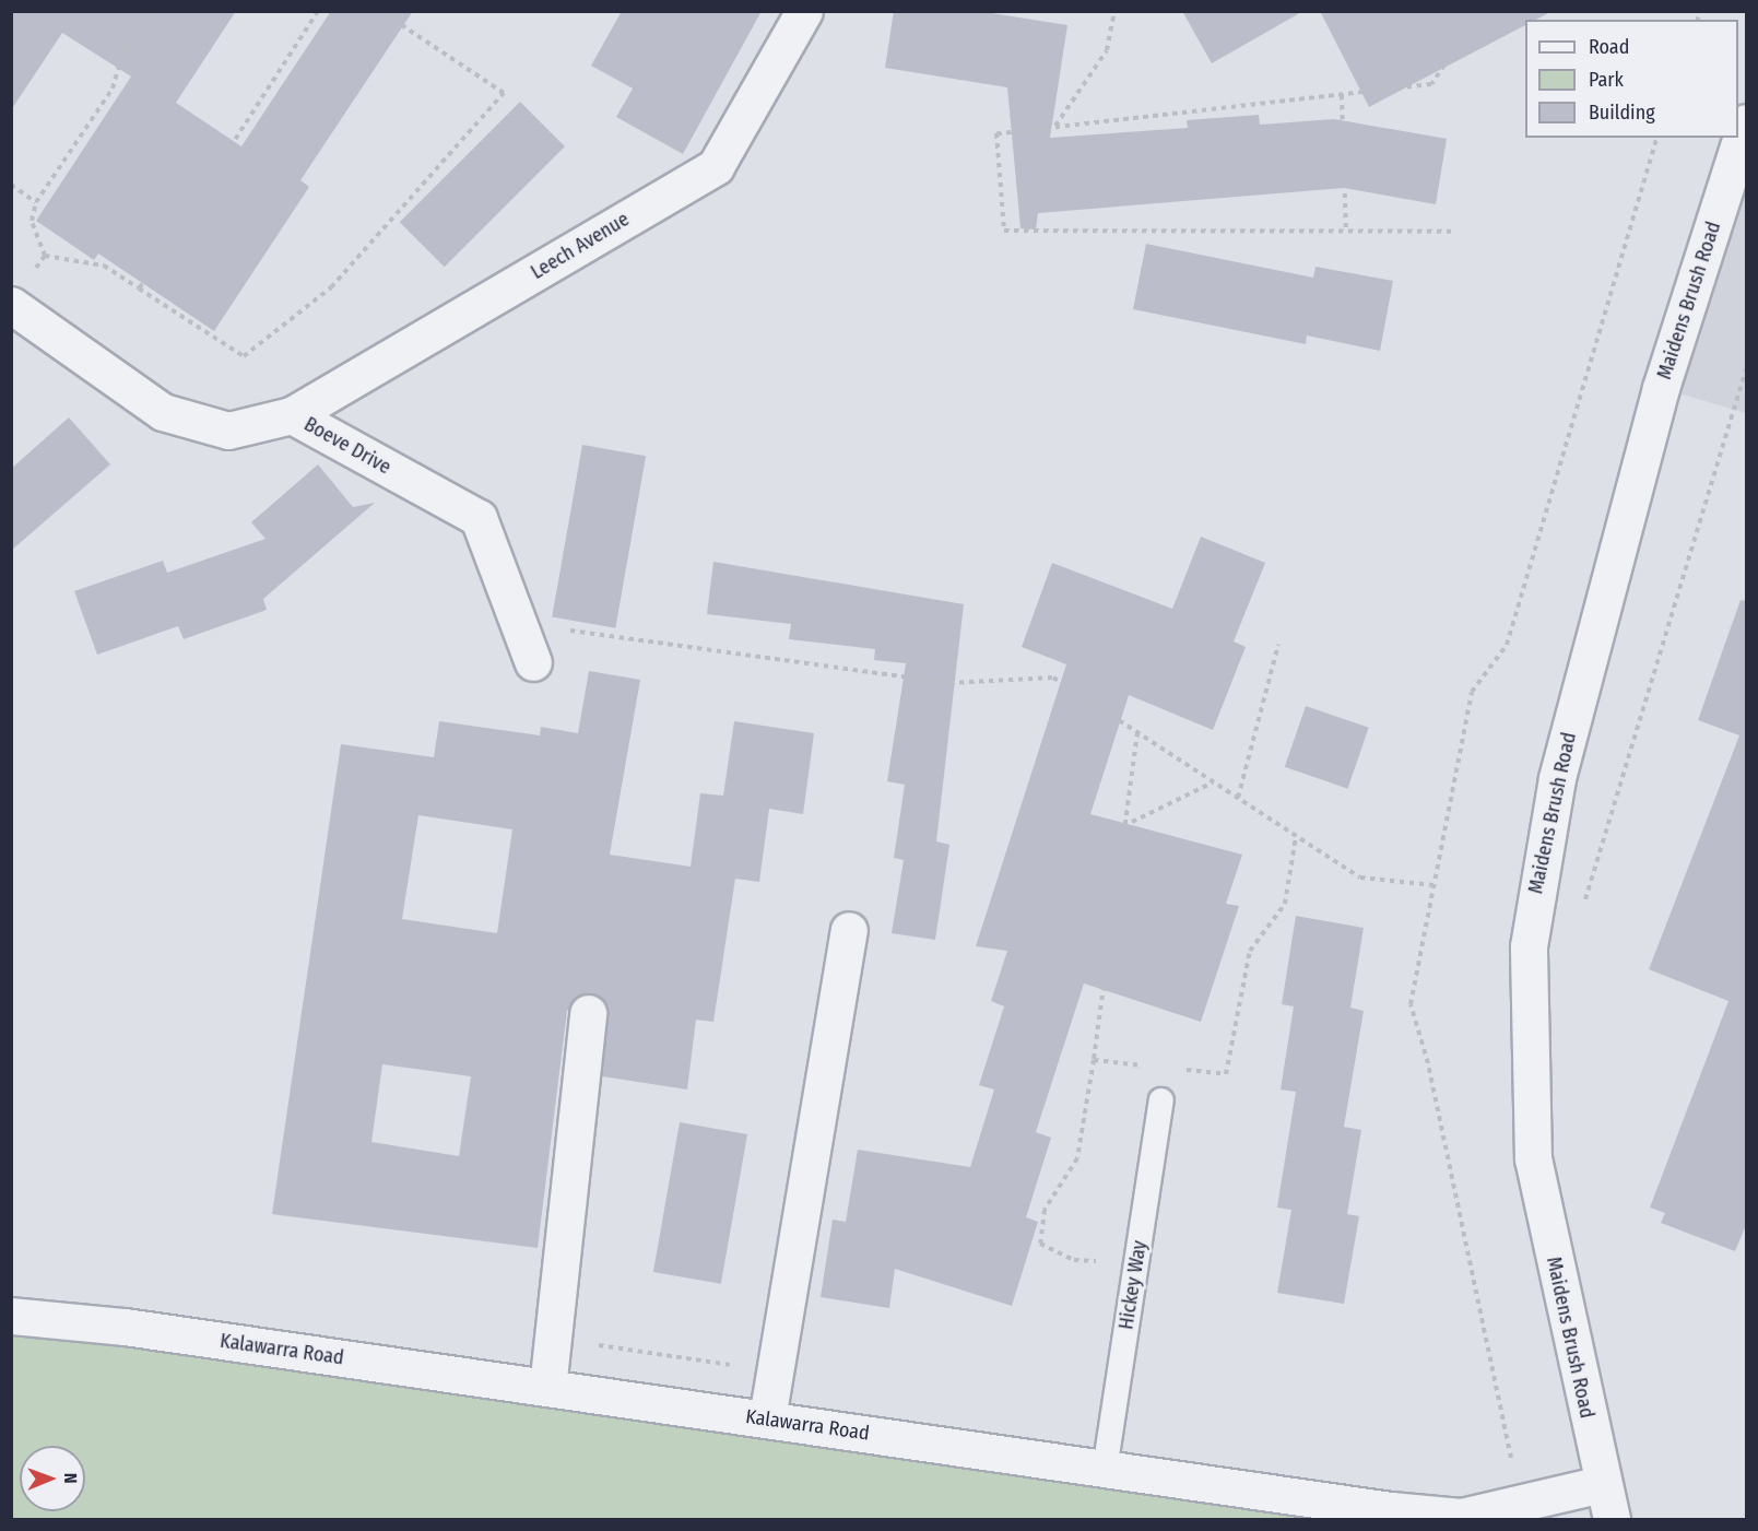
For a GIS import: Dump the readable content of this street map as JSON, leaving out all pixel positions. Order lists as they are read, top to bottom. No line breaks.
{"streets":{"street":["Leech Avenue","Maidens Brush Road","Boeve Drive","Kalawarra Road"],"lane":["Hickey Way"]},"crossings":[["Leech Avenue","Boeve Drive"],["Maidens Brush Road","Kalawarra Road"],["Hickey Way","Kalawarra Road"]],"legend":["Road","Park","Building"],"north":"right"}
